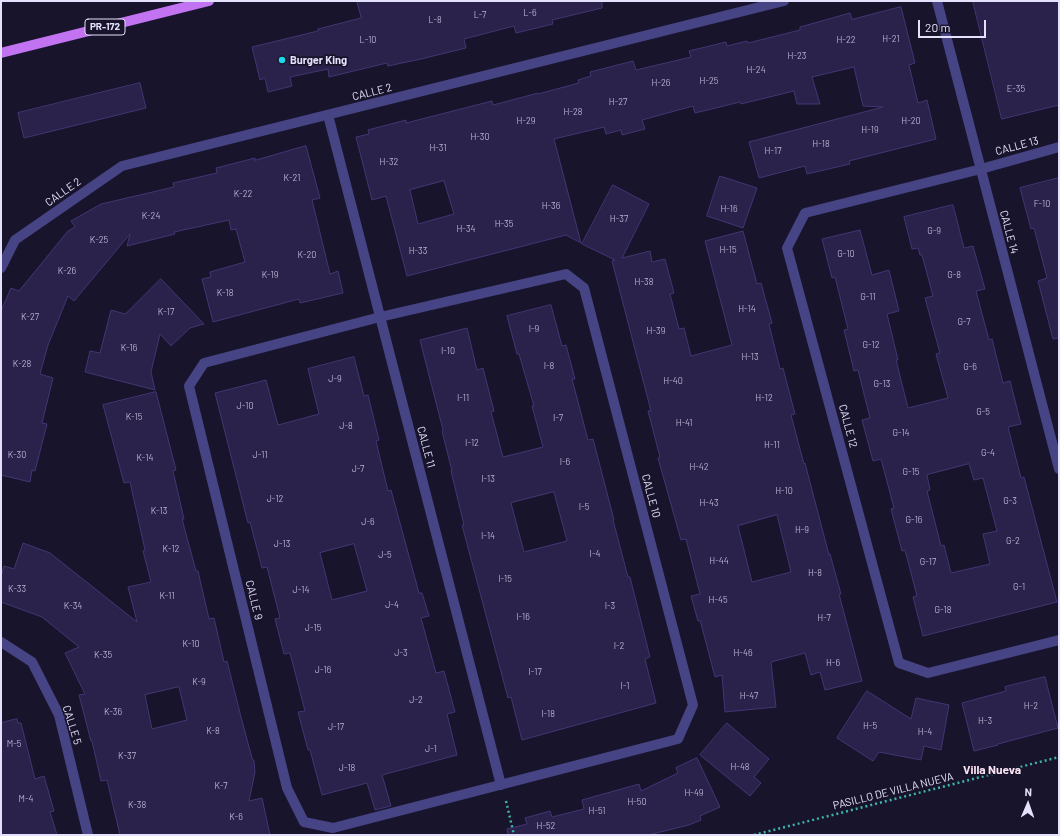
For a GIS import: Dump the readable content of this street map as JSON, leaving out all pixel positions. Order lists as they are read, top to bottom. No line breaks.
{"streets":{"main road":["PR-172"],"street":["CALLE 2","CALLE 13","CALLE 14","CALLE 12","CALLE 11","CALLE 10","CALLE 9","CALLE 5"],"path":["PASILLO DE VILLA NUEVA"]},"crossings":[["CALLE 2","CALLE 11"],["CALLE 13","CALLE 14"],["CALLE 13","CALLE 12"],["CALLE 14","CALLE 12"],["CALLE 11","CALLE 10"],["CALLE 11","CALLE 9"],["CALLE 10","CALLE 9"]],"districts":["Villa Nueva"],"places":["Burger King"],"house_numbers":["L-6","L-7","L-8","H-21","L-10","H-22","H-23","H-24","H-25","H-26","E-35","H-27","H-28","H-29","H-20","H-19","H-30","H-18","H-31","H-17","H-32","K-21","K-22","F-10","H-36","H-16","K-24","H-37","H-35","H-34","G-9","K-25","H-15","H-33","G-10","K-20","K-26","K-19","G-8","H-38","K-18","G-11","H-14","K-17","K-27","G-7","I-9","H-39","G-12","K-16","I-10","H-13","K-28","I-8","G-6","J-9","H-40","G-13","I-11","H-12","J-10","G-5","K-15","I-7","H-41","J-8","G-14","I-12","H-11","G-4","K-30","J-11","K-14","I-6","H-42","J-7","G-15","I-13","H-10","J-12","G-3","H-43","I-5","K-13","G-16","J-6","H-9","I-14","G-2","J-13","K-12","I-4","J-5","H-44","G-17","H-8","I-15","G-1","K-33","J-14","K-11","H-45","J-4","K-34","I-3","G-18","I-16","H-7","J-15","K-10","I-2","J-3","H-46","K-35","H-6","J-16","I-17","K-9","I-1","H-47","J-2","H-2","K-36","I-18","H-3","H-5","J-17","K-8","H-4","M-5","J-1","K-37","H-48","J-18","K-7","H-49","M-4","H-50","K-38","H-51","K-6","H-52"],"scale_bar":"20 m","north":"top"}
